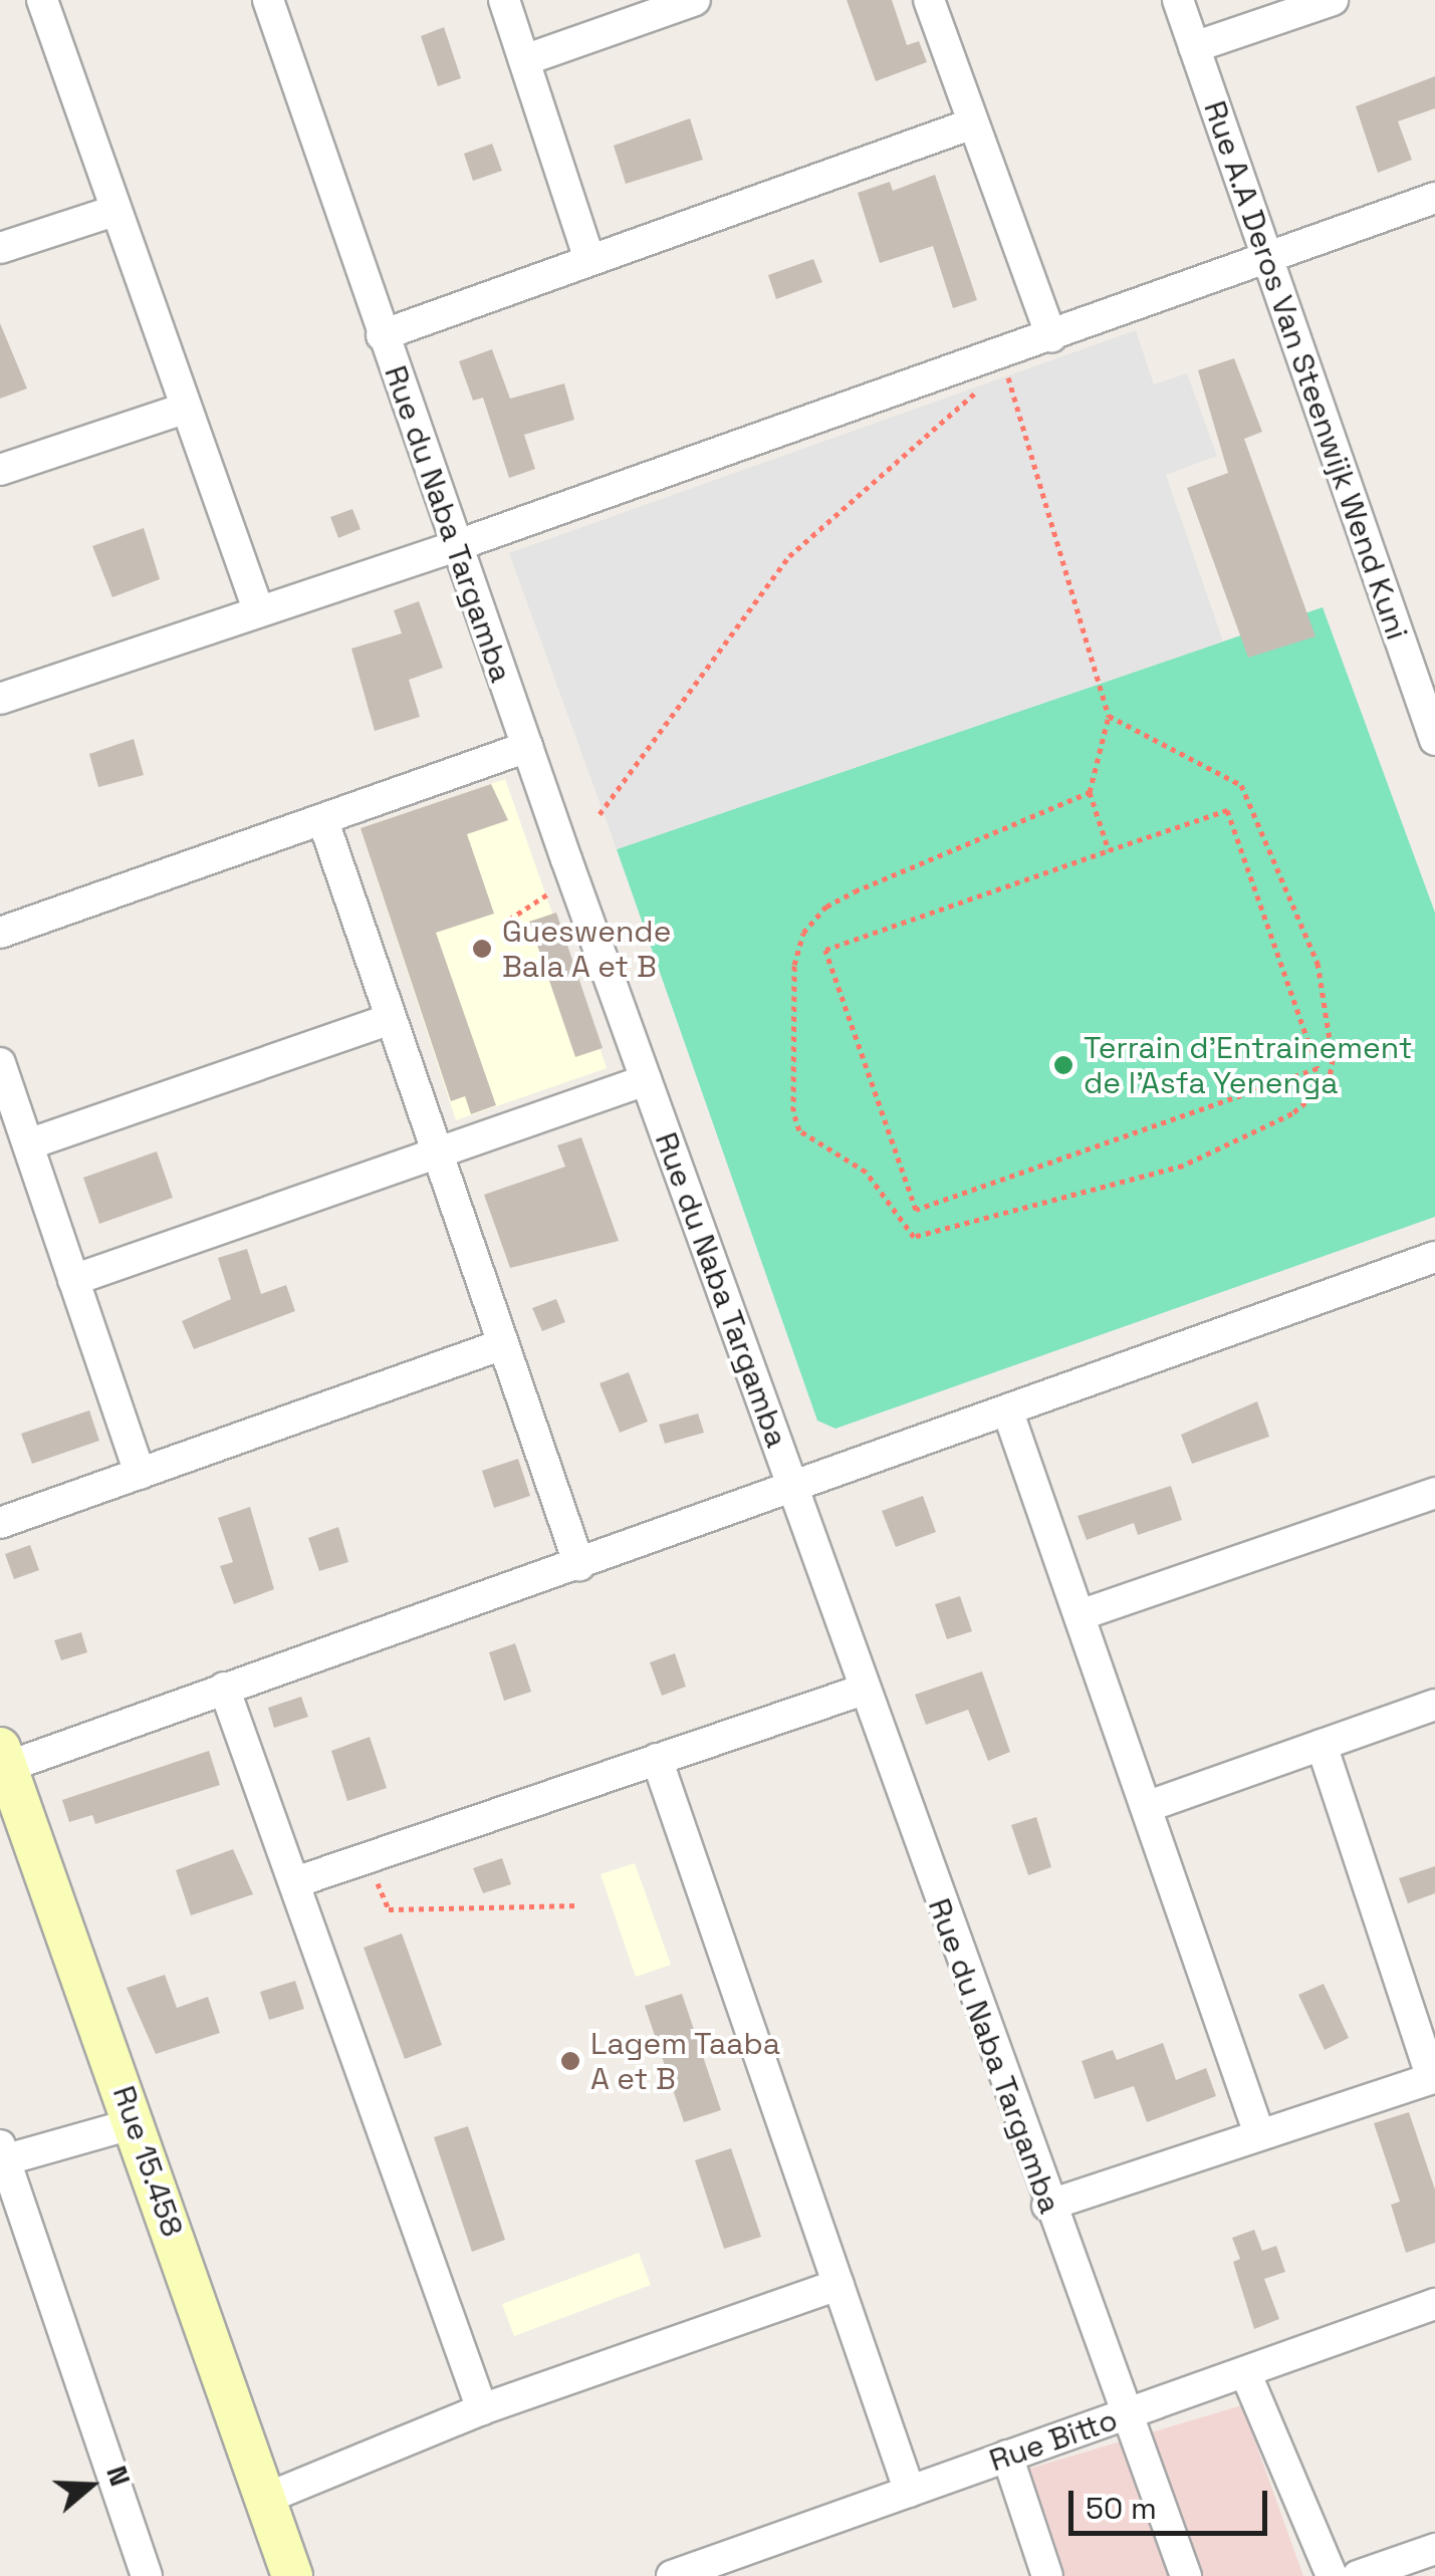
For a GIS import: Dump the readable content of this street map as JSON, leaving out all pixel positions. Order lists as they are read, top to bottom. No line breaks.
{"streets":{"main road":["Rue 15.458"],"street":["Rue A.A Deros Van Steenwijk Wend Kuni","Rue du Naba Targamba","Rue Bitto"]},"crossings":[["Rue du Naba Targamba","Rue Bitto"]],"places":["Gueswende Bala A et B","Terrain d'Entrainement de l'Asfa Yenenga","Lagem Taaba A et B"],"scale_bar":"50 m","north":"right"}
